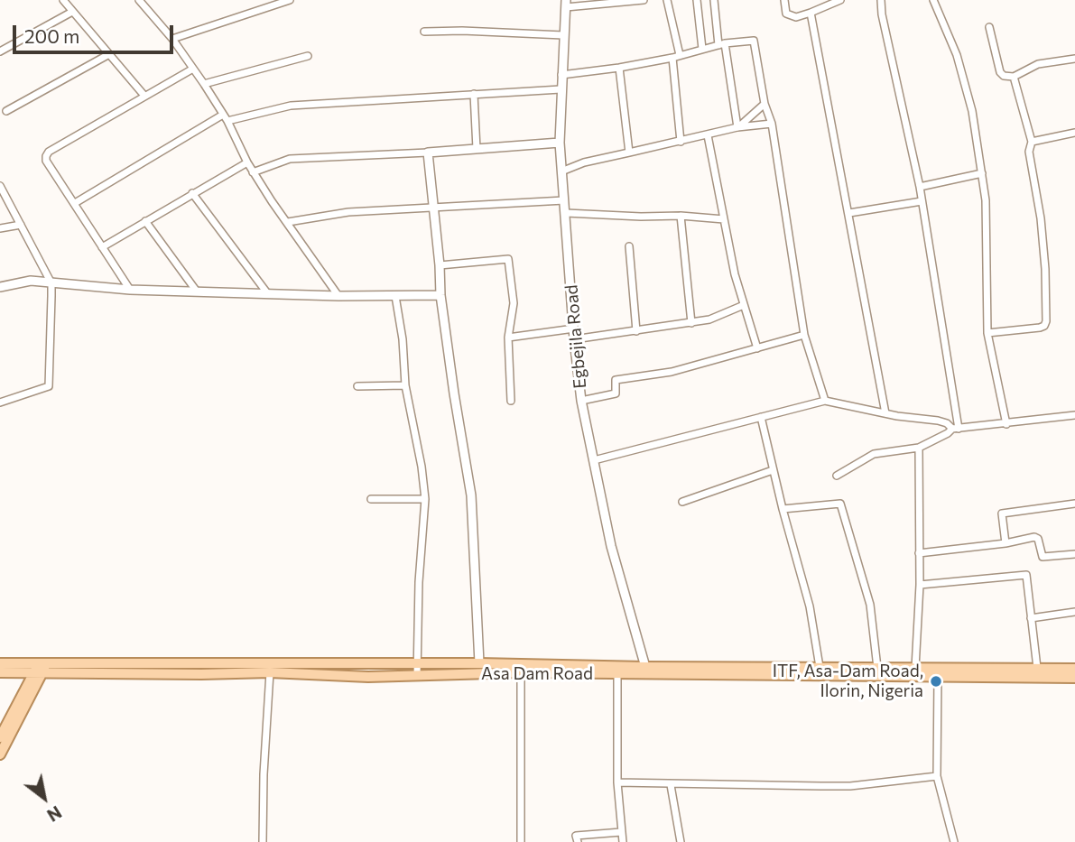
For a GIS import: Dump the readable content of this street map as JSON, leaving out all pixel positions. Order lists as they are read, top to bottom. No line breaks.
{"streets":{"main road":["Asa Dam Road"],"street":["Egbejila Road"]},"crossings":[["Egbejila Road","Asa Dam Road"]],"places":["ITF, Asa-Dam Road, Ilorin, Nigeria"],"scale_bar":"200 m","north":"bottom right"}
